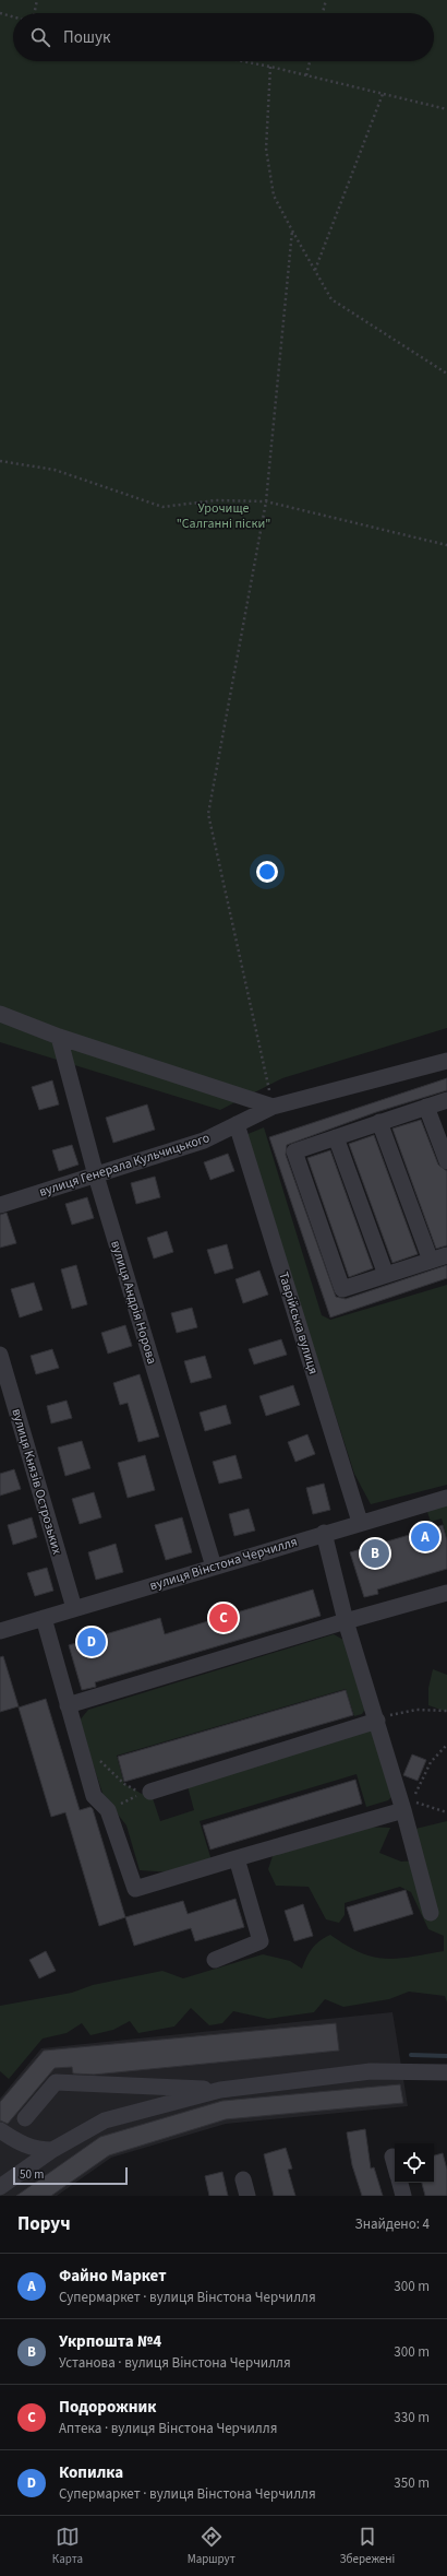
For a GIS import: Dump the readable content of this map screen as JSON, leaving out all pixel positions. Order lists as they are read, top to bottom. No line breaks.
{"streets":{"street":["вулиця Генерала Кульчицького","вулиця Андрія Норова","Таврійська вулиця","вулиця Князів Острозьких","вулиця Вінстона Черчилля"]},"crossings":[["вулиця Генерала Кульчицького","вулиця Андрія Норова"],["вулиця Генерала Кульчицького","Таврійська вулиця"],["вулиця Андрія Норова","вулиця Вінстона Черчилля"],["Таврійська вулиця","вулиця Вінстона Черчилля"],["вулиця Князів Острозьких","вулиця Вінстона Черчилля"]],"parks":["Урочище \"Салганні піски\""],"scale_bar":"50 m","page":{"search":"Пошук","pins":["A","B","C","D"],"scale":"50 m","heading":["Поруч","Знайдено: 4"],"list":[{"mark":"A","name":"Файно Маркет","note":"Супермаркет · вулиця Вінстона Черчилля","value":"300 m"},{"mark":"B","name":"Укрпошта №4","note":"Установа · вулиця Вінстона Черчилля","value":"300 m"},{"mark":"C","name":"Подорожник","note":"Аптека · вулиця Вінстона Черчилля","value":"330 m"},{"mark":"D","name":"Копилка","note":"Супермаркет · вулиця Вінстона Черчилля","value":"350 m"}],"nav":["Карта","Маршрут","Збережені"]}}
